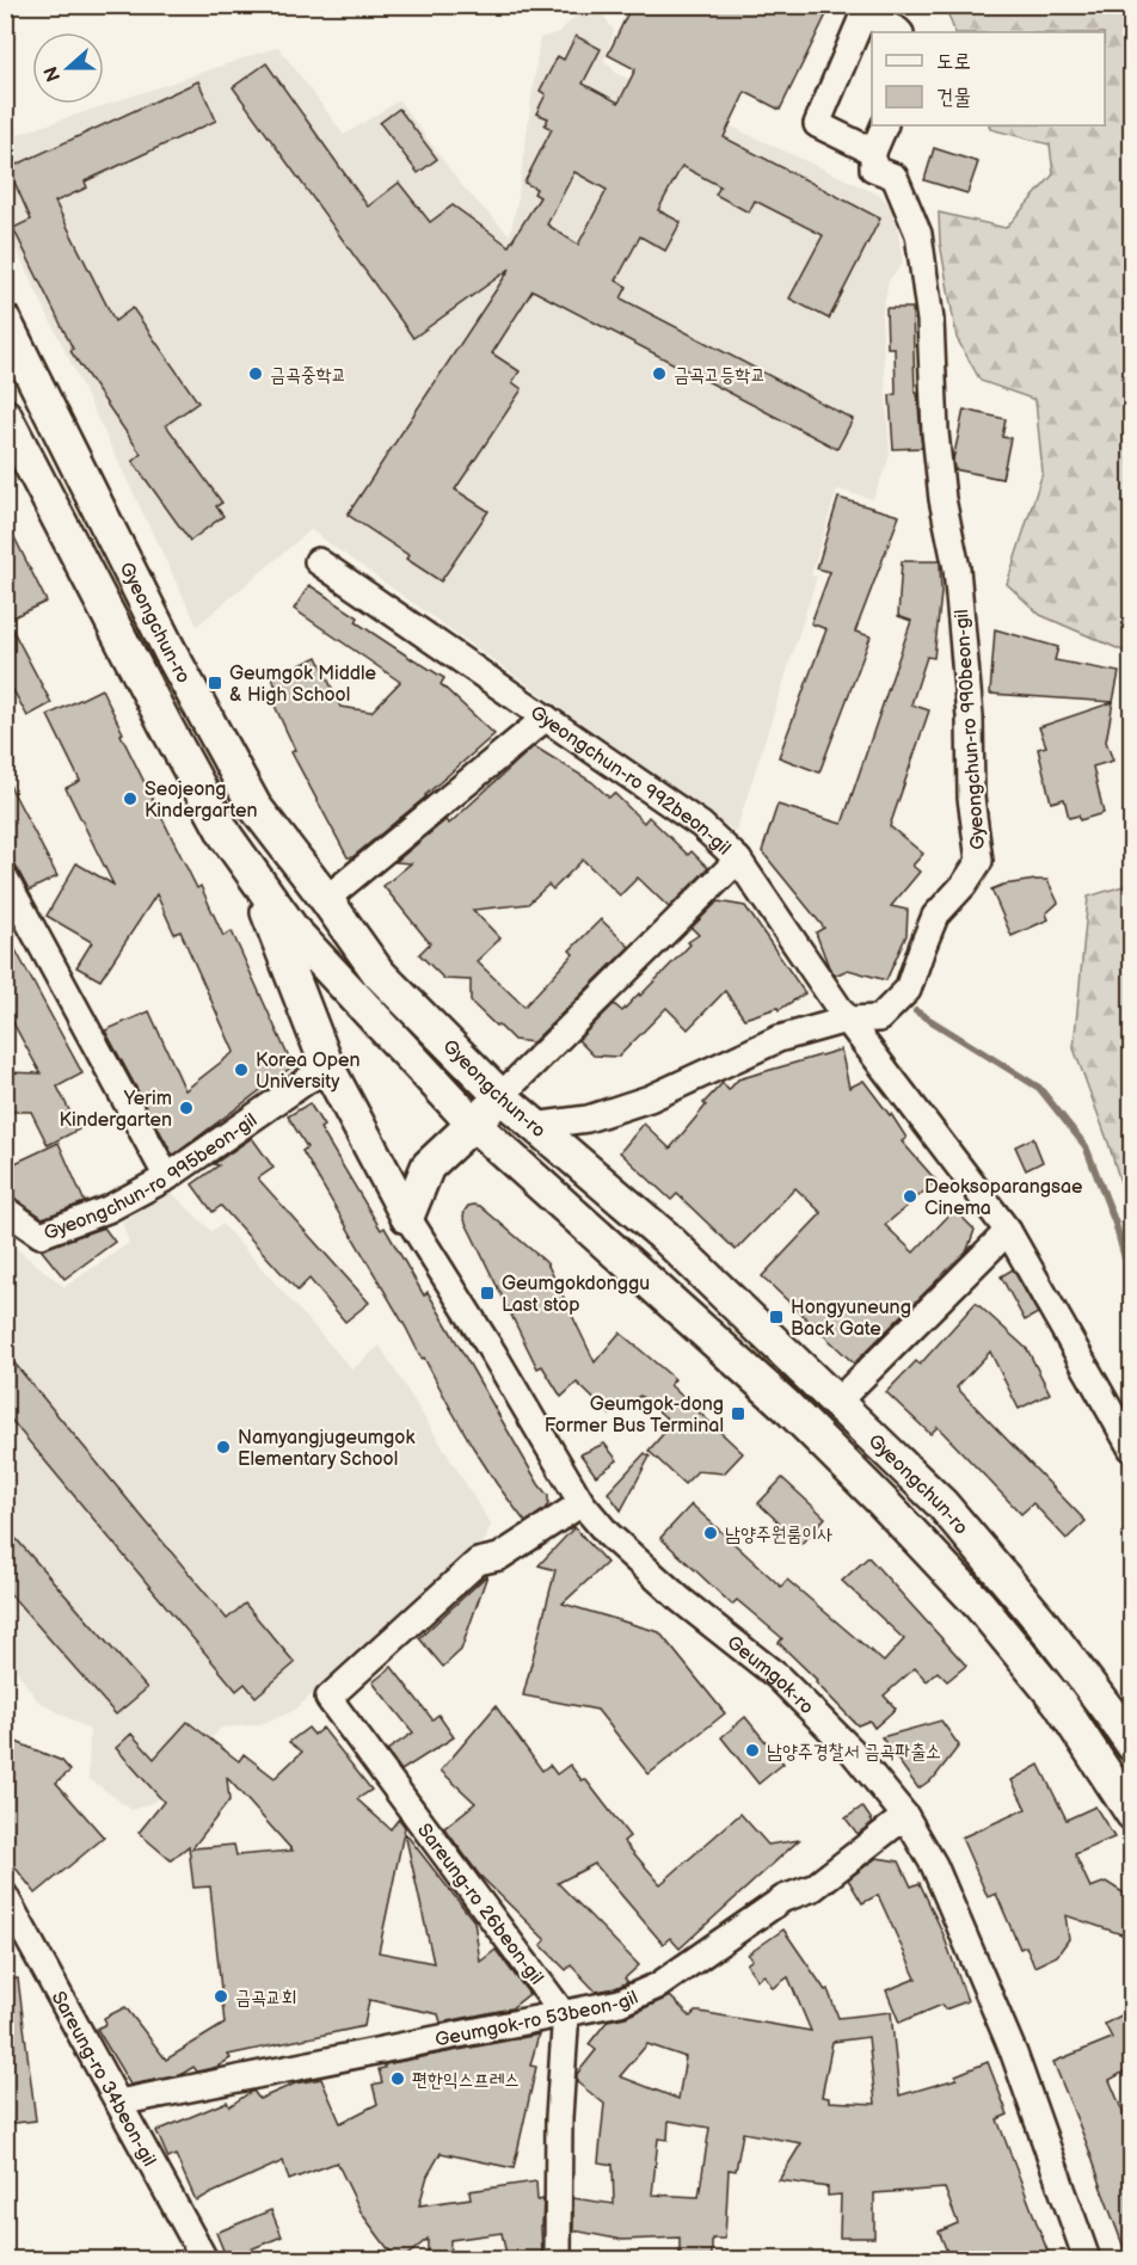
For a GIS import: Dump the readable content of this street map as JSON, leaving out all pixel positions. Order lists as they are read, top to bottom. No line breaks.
{"streets":{"street":["Gyeongchun-ro","Gyeongchun-ro 990beon-gil","Gyeongchun-ro 992beon-gil","Gyeongchun-ro 995beon-gil","Geumgok-ro","Sareung-ro 26beon-gil","Geumgok-ro 53beon-gil","Sareung-ro 34beon-gil"]},"crossings":[["Gyeongchun-ro","Gyeongchun-ro 990beon-gil"],["Gyeongchun-ro","Gyeongchun-ro 992beon-gil"],["Geumgok-ro","Sareung-ro 26beon-gil"],["Geumgok-ro","Geumgok-ro 53beon-gil"],["Sareung-ro 26beon-gil","Geumgok-ro 53beon-gil"],["Geumgok-ro 53beon-gil","Sareung-ro 34beon-gil"]],"places":{"other":["금곡중학교","금곡고등학교","Seojeong Kindergarten","Korea Open University","Yerim Kindergarten","Deoksoparangsae Cinema","Namyangjugeumgok Elementary School","남양주원룸이사","남양주경찰서 금곡파출소","금곡교회","편한익스프레스"],"transit":["Geumgok Middle & High School","Geumgokdonggu Last stop","Hongyuneung Back Gate","Geumgok-dong Former Bus Terminal"]},"legend":["도로","건물"],"north":"left"}
